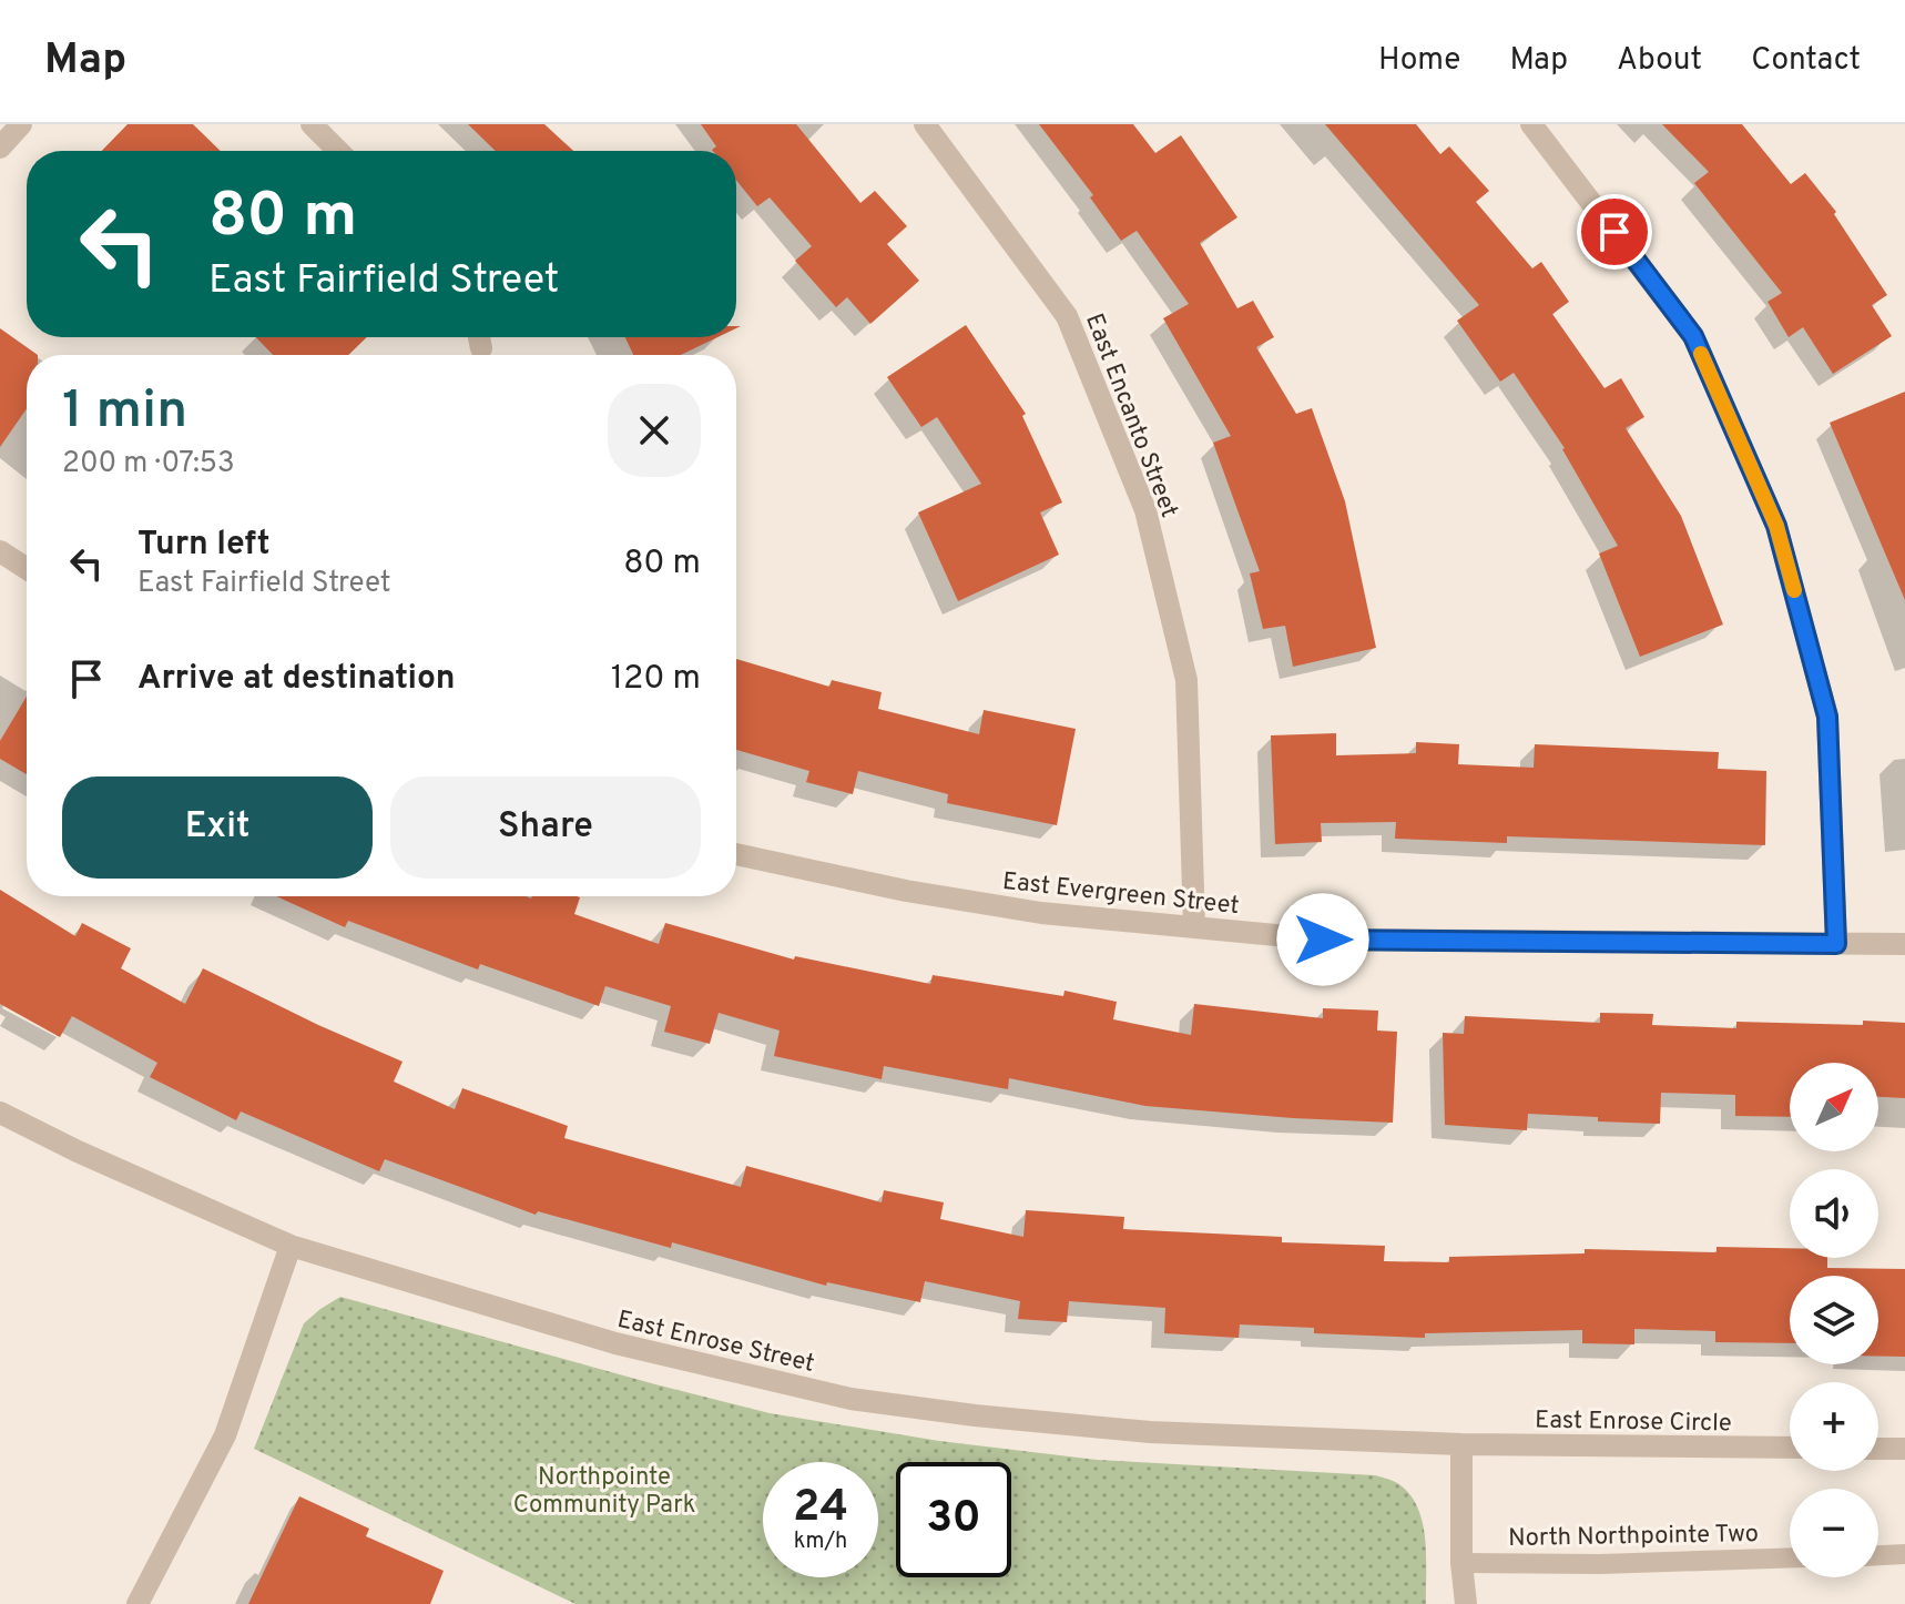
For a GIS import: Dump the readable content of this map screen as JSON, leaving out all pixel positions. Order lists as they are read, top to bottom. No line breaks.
{"streets":{"street":["East Encanto Street","East Evergreen Street","East Enrose Street","East Enrose Circle"],"lane":["North Northpointe Two"]},"crossings":[["East Encanto Street","East Evergreen Street"],["East Enrose Street","East Enrose Circle"]],"parks":["Northpointe Community Park"],"north":"top right","page":{"header":"Map","nav":["Home","Map","About","Contact"],"turn":["80 m","East Fairfield Street"],"heading":["1 min","200 m · 07:53"],"list":[{"name":"Turn left","note":"East Fairfield Street","value":"80 m"},{"name":"Arrive at destination","value":"120 m"}],"buttons":["Exit","Share"],"map_buttons":["+","−"],"speed":"24 km/h","limit":"30"}}
